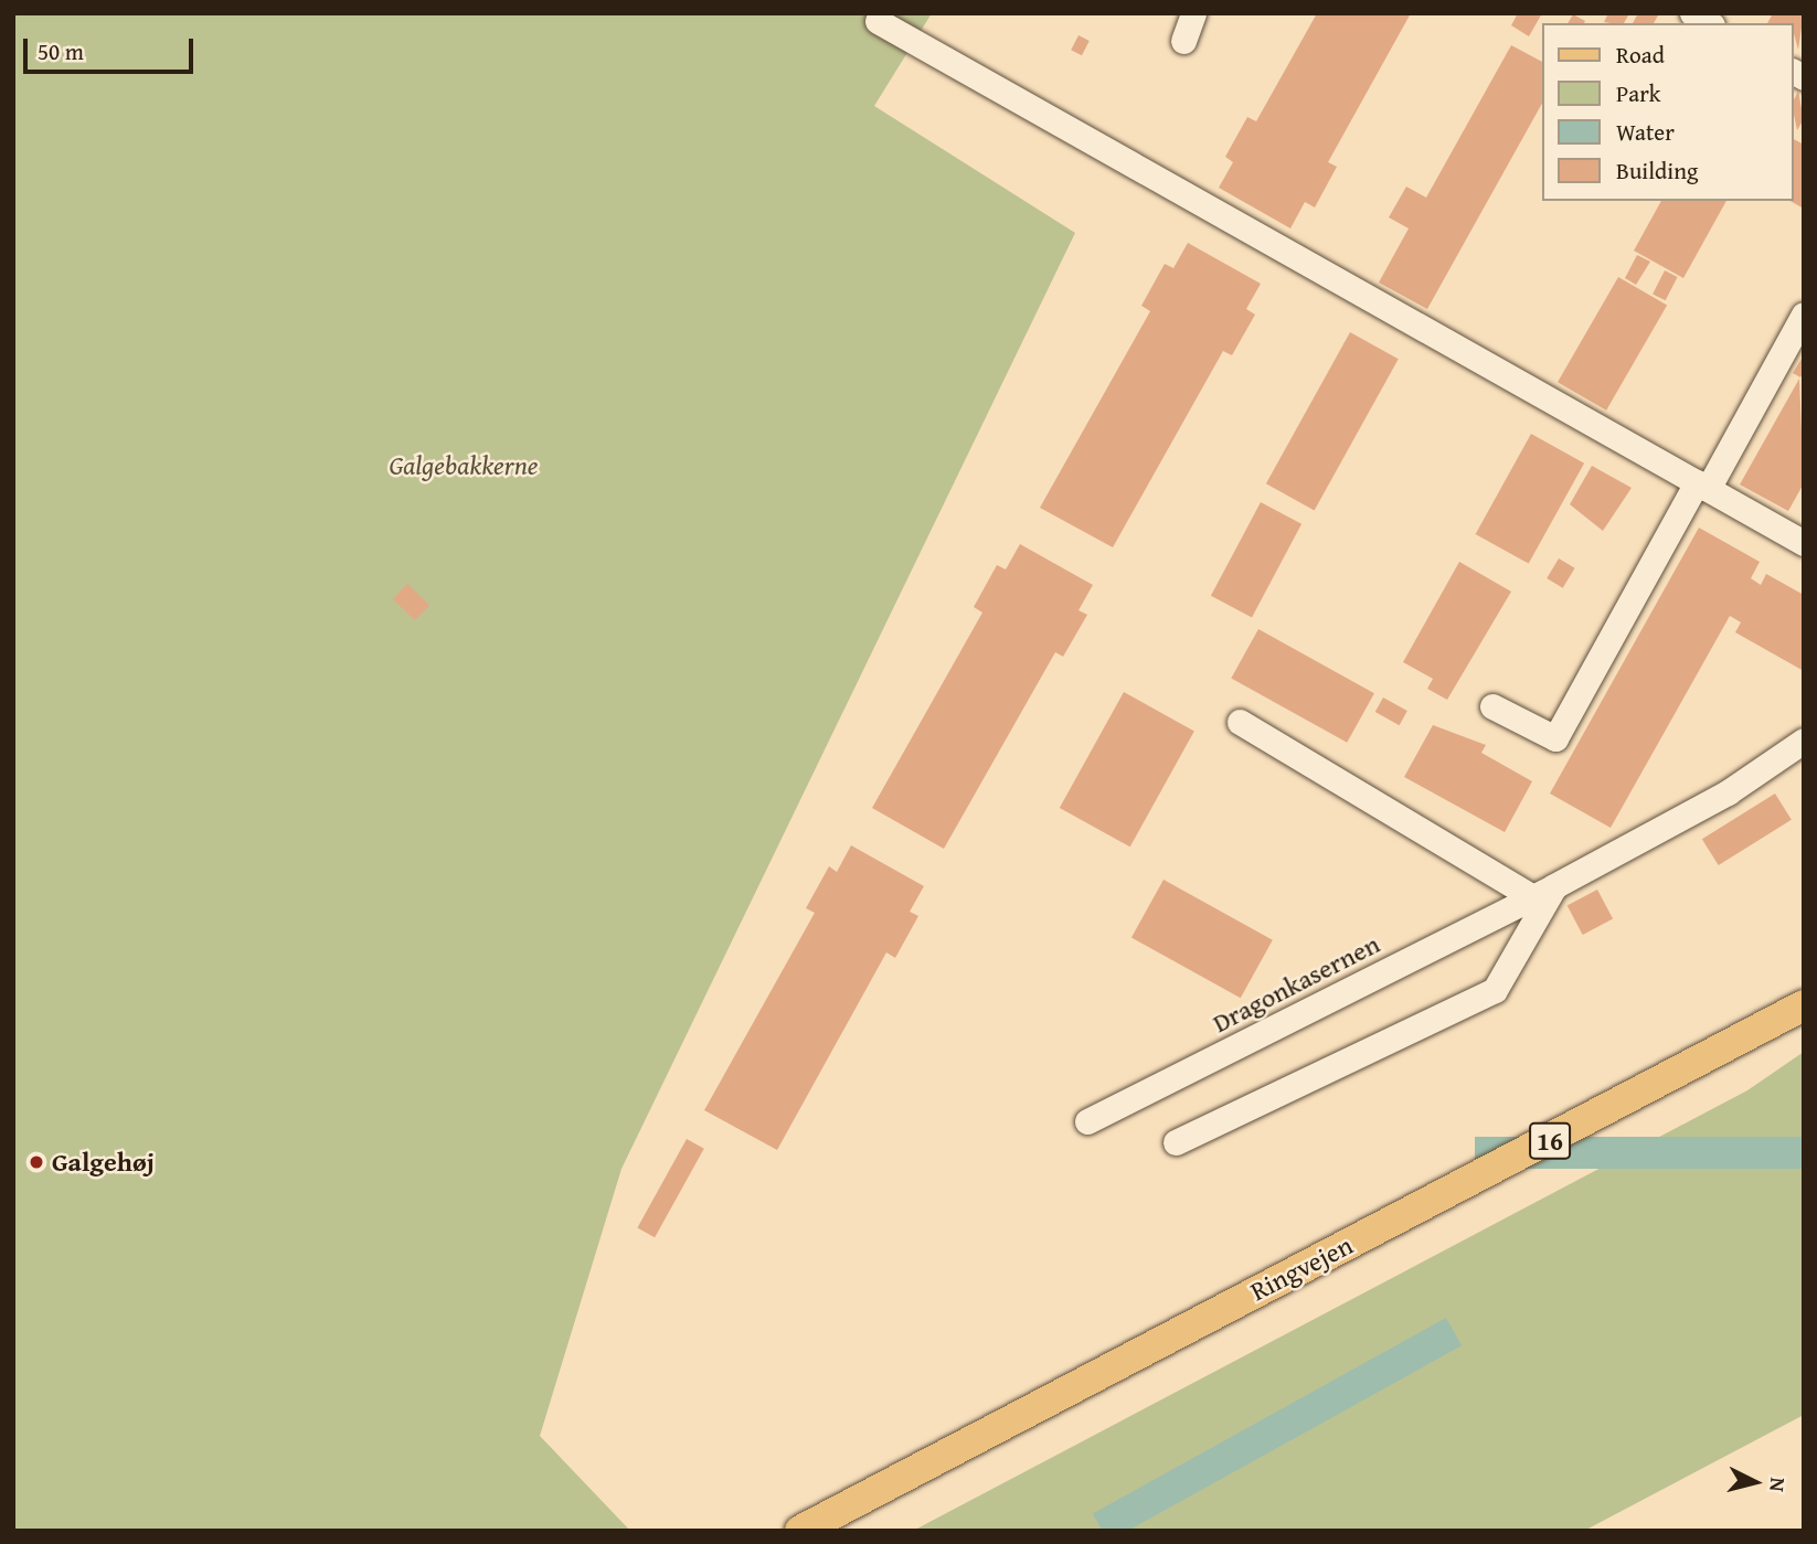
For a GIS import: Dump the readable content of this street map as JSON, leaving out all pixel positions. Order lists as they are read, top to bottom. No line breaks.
{"streets":{"main road":["16","Ringvejen"],"lane":["Dragonkasernen"]},"parks":["Galgebakkerne"],"places":["Galgehøj"],"legend":["Road","Park","Water","Building"],"scale_bar":"50 m","north":"right"}
